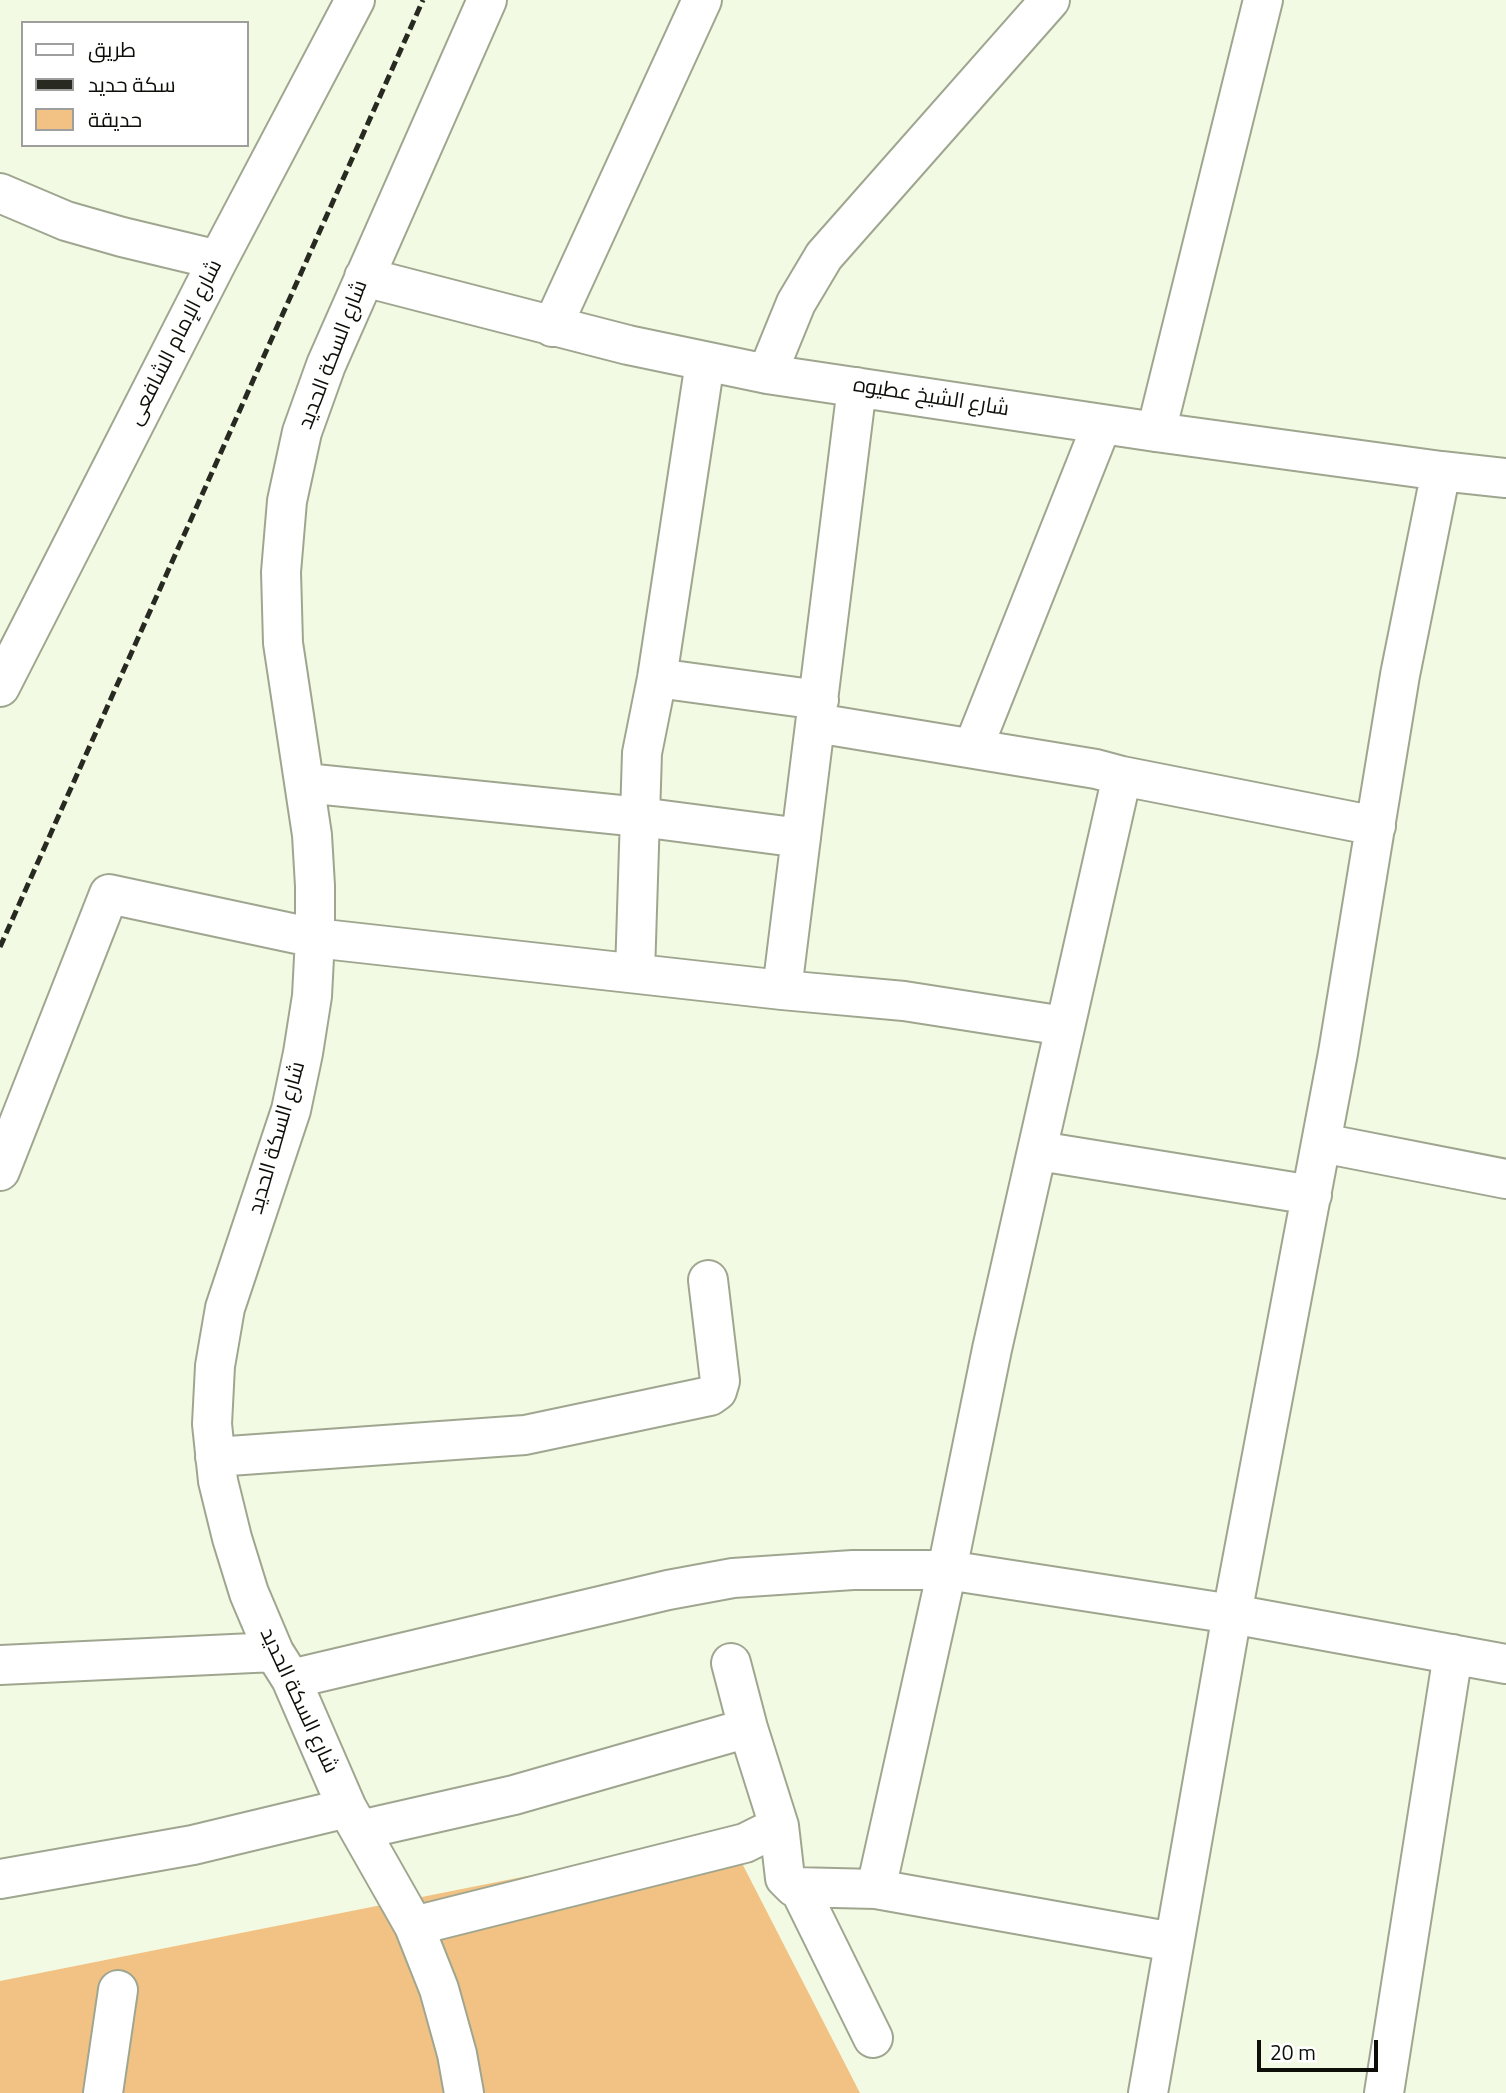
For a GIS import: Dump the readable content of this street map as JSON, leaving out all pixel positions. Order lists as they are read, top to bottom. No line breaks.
{"streets":{"street":["شارع الإمام الشافعى","شارع السكة الحديد","شارع الشيخ عطيوه"]},"crossings":[["شارع السكة الحديد","شارع الشيخ عطيوه"]],"legend":["طريق","سكة حديد","حديقة"],"scale_bar":"20 m"}
